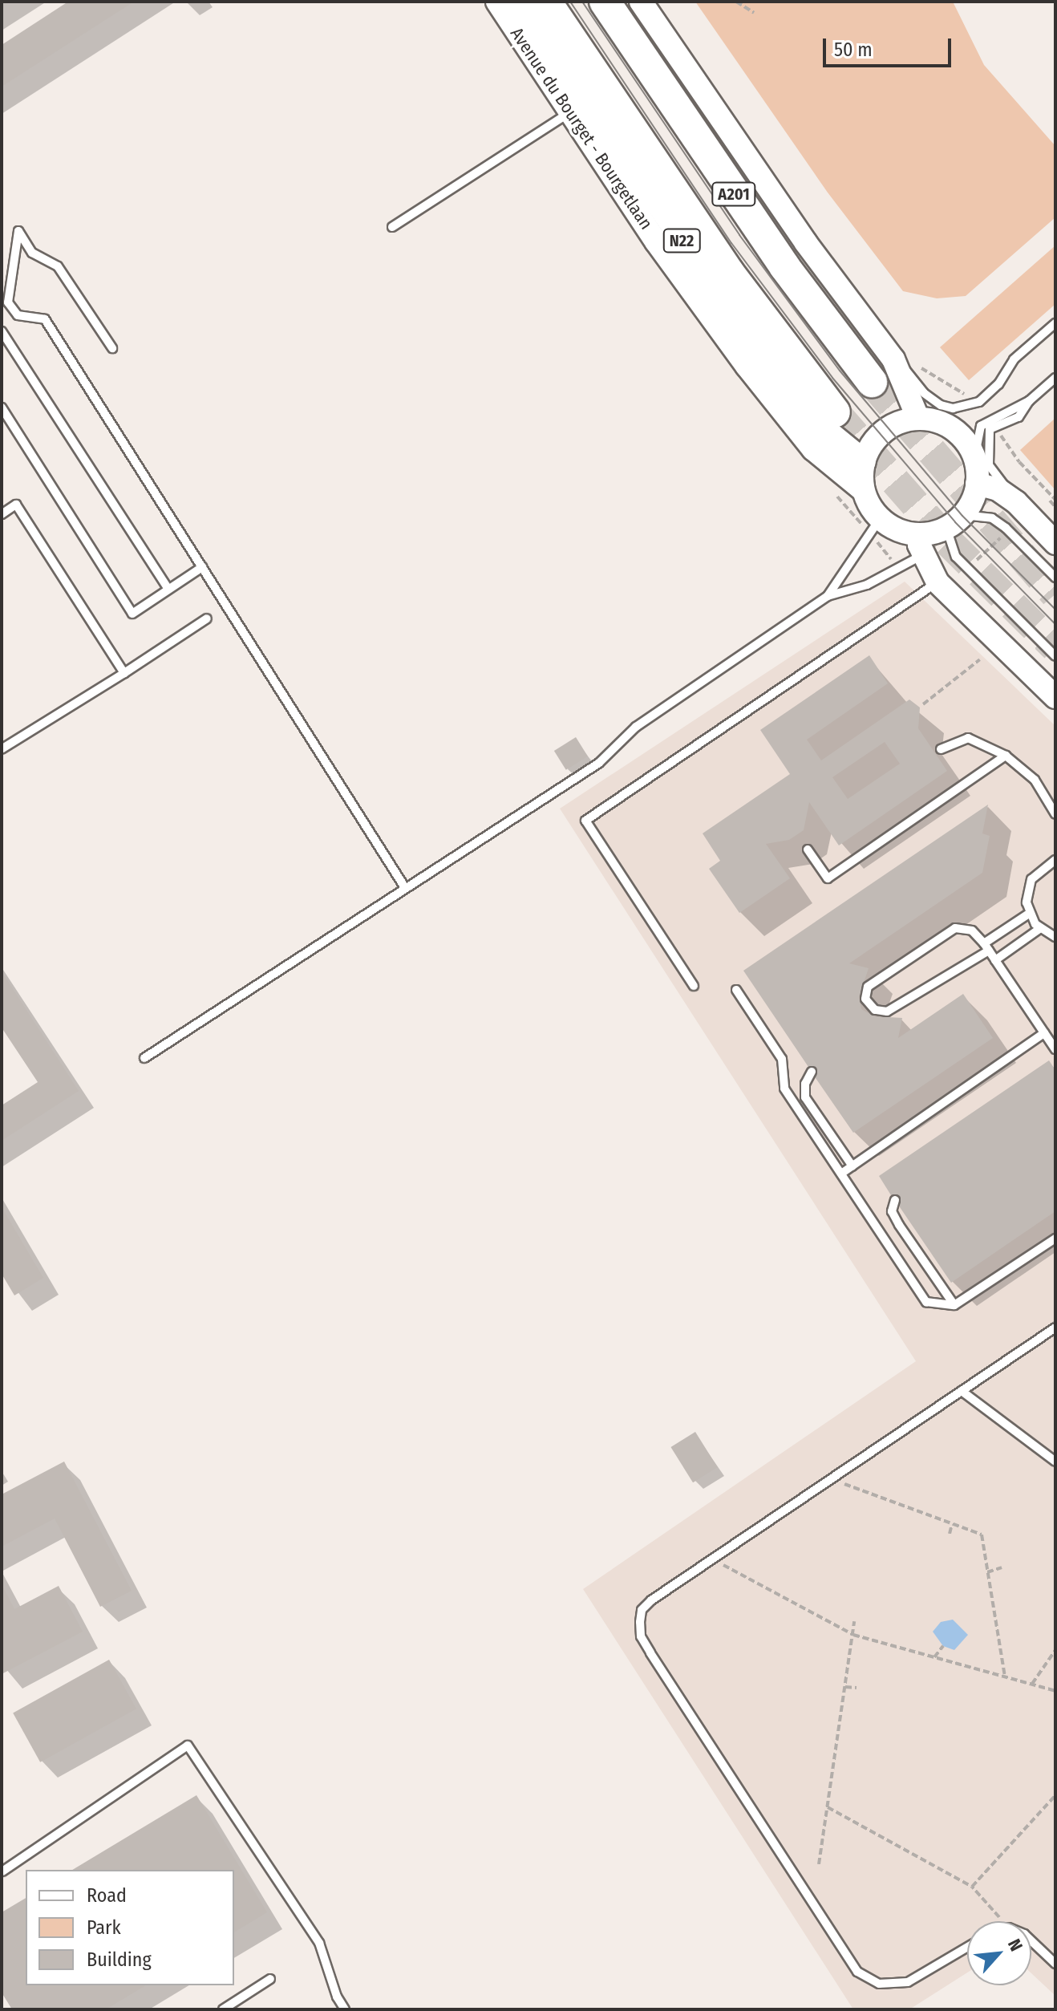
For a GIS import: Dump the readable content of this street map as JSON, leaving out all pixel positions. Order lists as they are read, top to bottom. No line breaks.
{"streets":{"highway":["A201"],"main road":["N22"],"street":["Avenue du Bourget - Bourgetlaan"]},"crossings":[["Avenue du Bourget - Bourgetlaan","N22"]],"legend":["Road","Park","Building"],"scale_bar":"50 m","north":"top right"}
